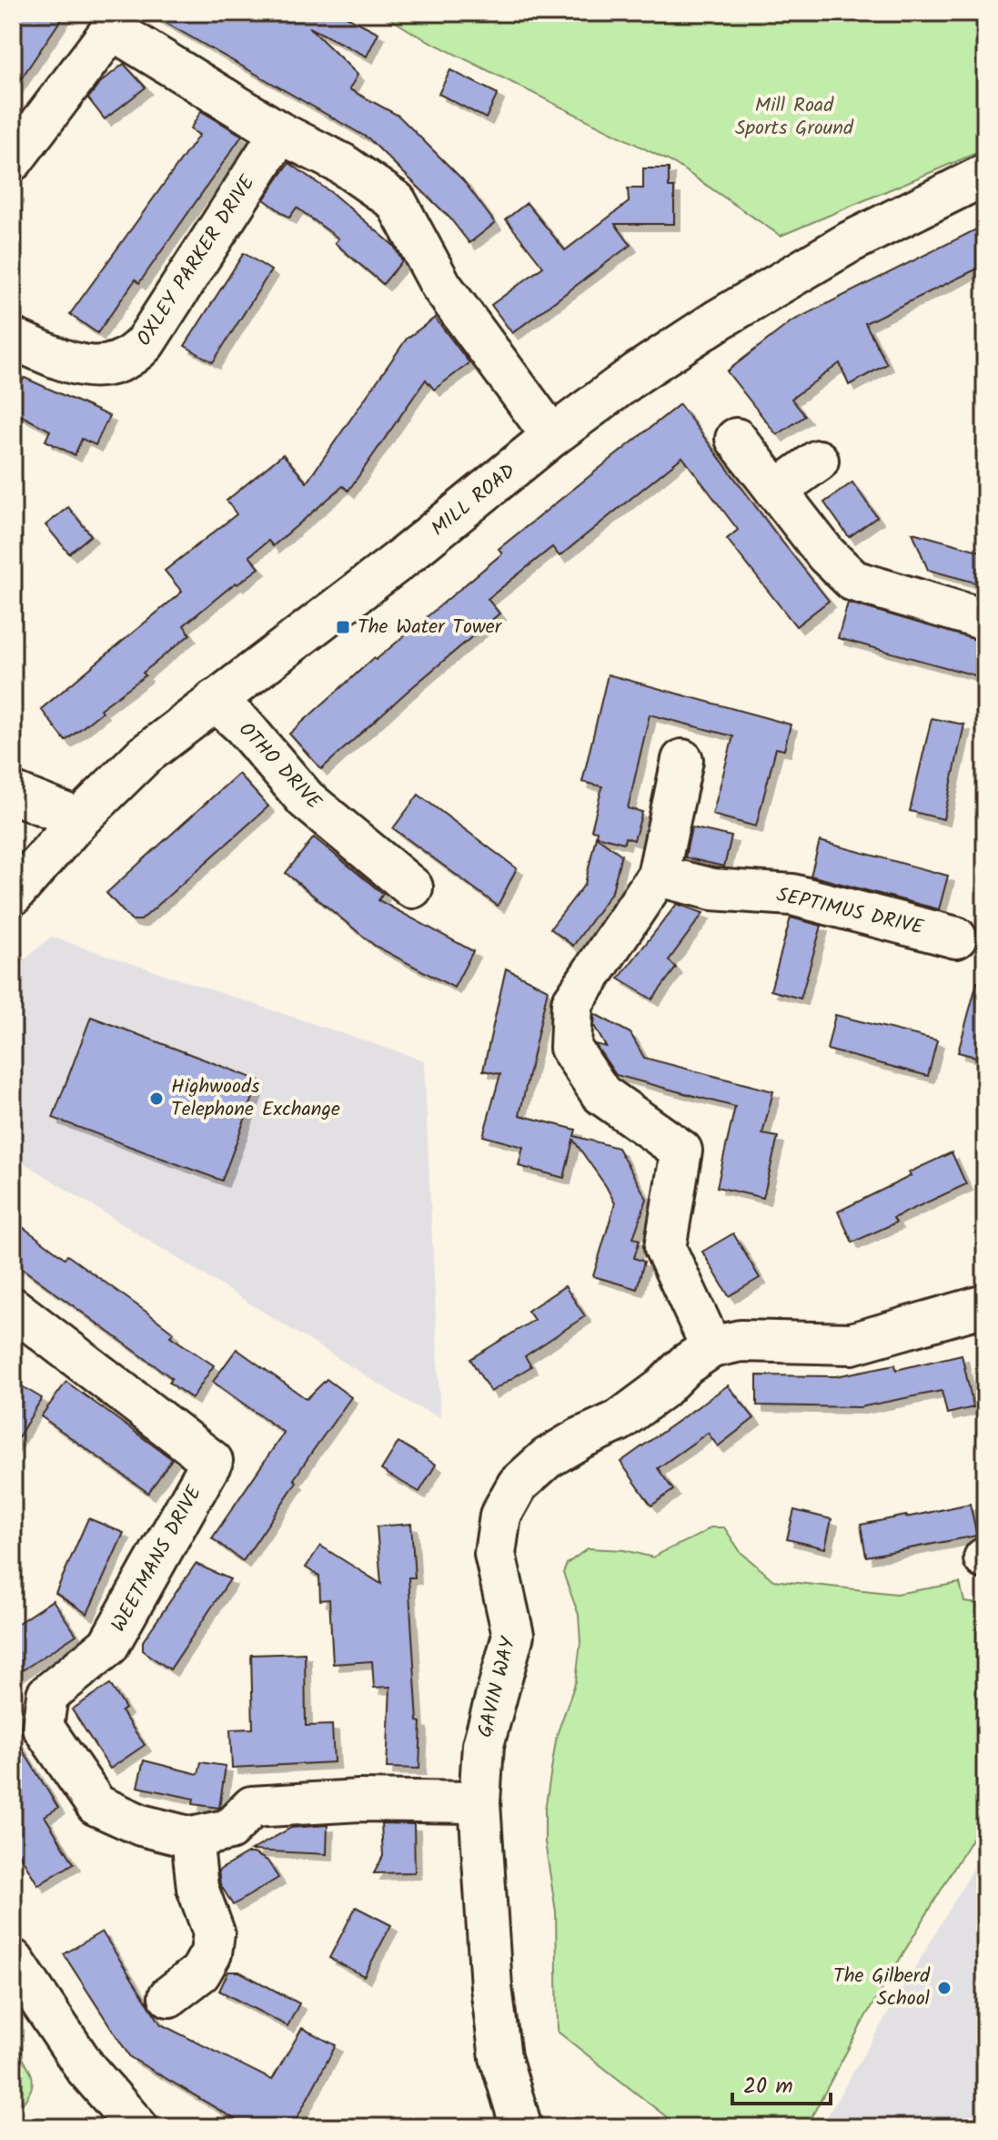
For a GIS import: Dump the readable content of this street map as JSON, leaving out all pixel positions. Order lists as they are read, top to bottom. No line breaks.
{"streets":{"street":["OXLEY PARKER DRIVE","MILL ROAD","OTHO DRIVE","SEPTIMUS DRIVE","WEETMANS DRIVE","GAVIN WAY"]},"crossings":[["MILL ROAD","OTHO DRIVE"],["WEETMANS DRIVE","GAVIN WAY"]],"parks":["Mill Road Sports Ground"],"places":{"transit":["The Water Tower"],"other":["Highwoods Telephone Exchange","The Gilberd School"]},"scale_bar":"20 m"}
